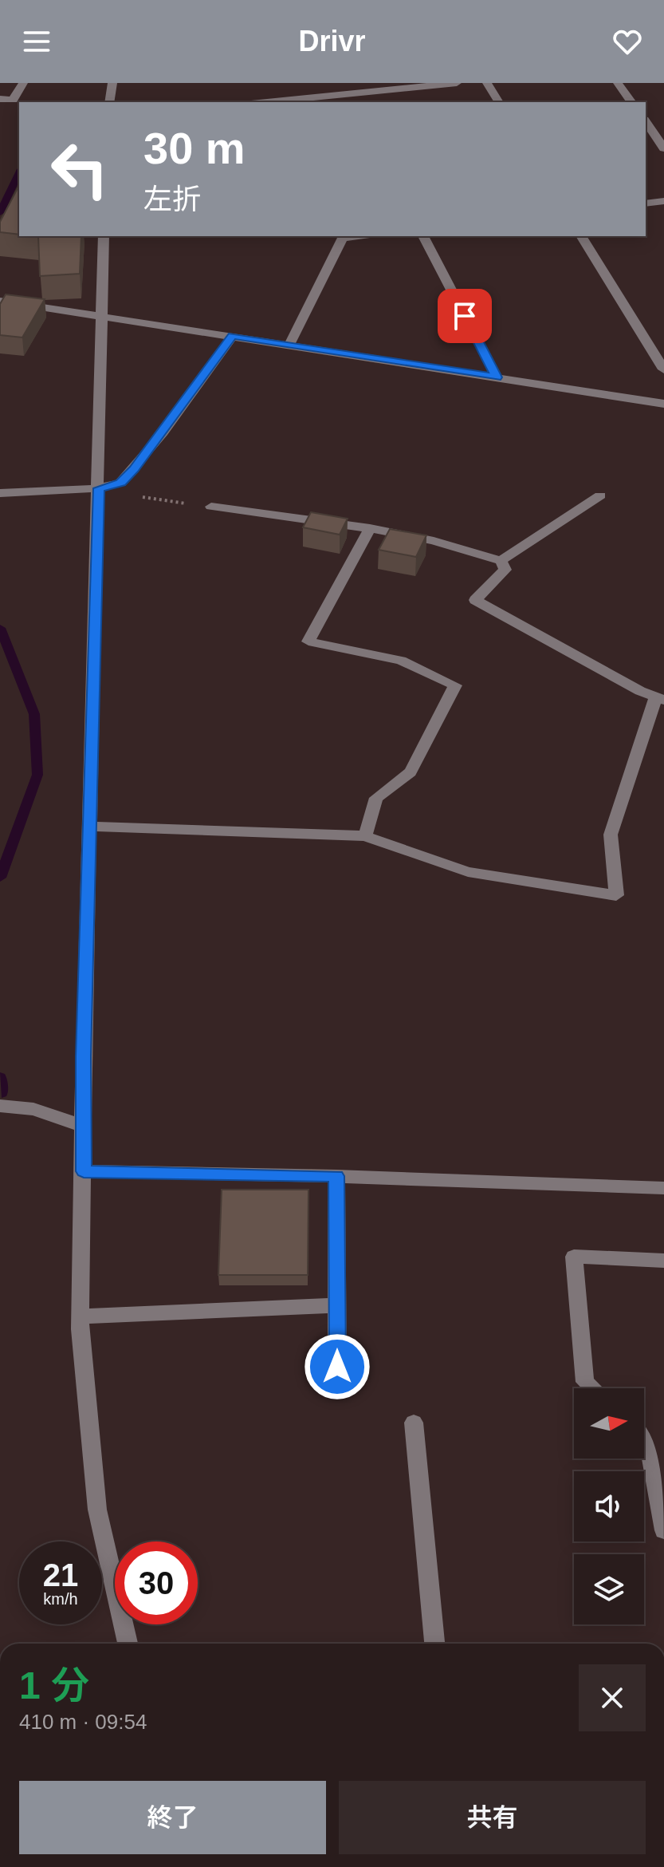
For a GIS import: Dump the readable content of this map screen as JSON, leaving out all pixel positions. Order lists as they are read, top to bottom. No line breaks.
{"north":"right","page":{"header":"Drivr","turn":["30 m","左折"],"speed":"21 km/h","limit":"30","heading":["1 分","410 m · 09:54"],"buttons":["終了","共有"]}}
